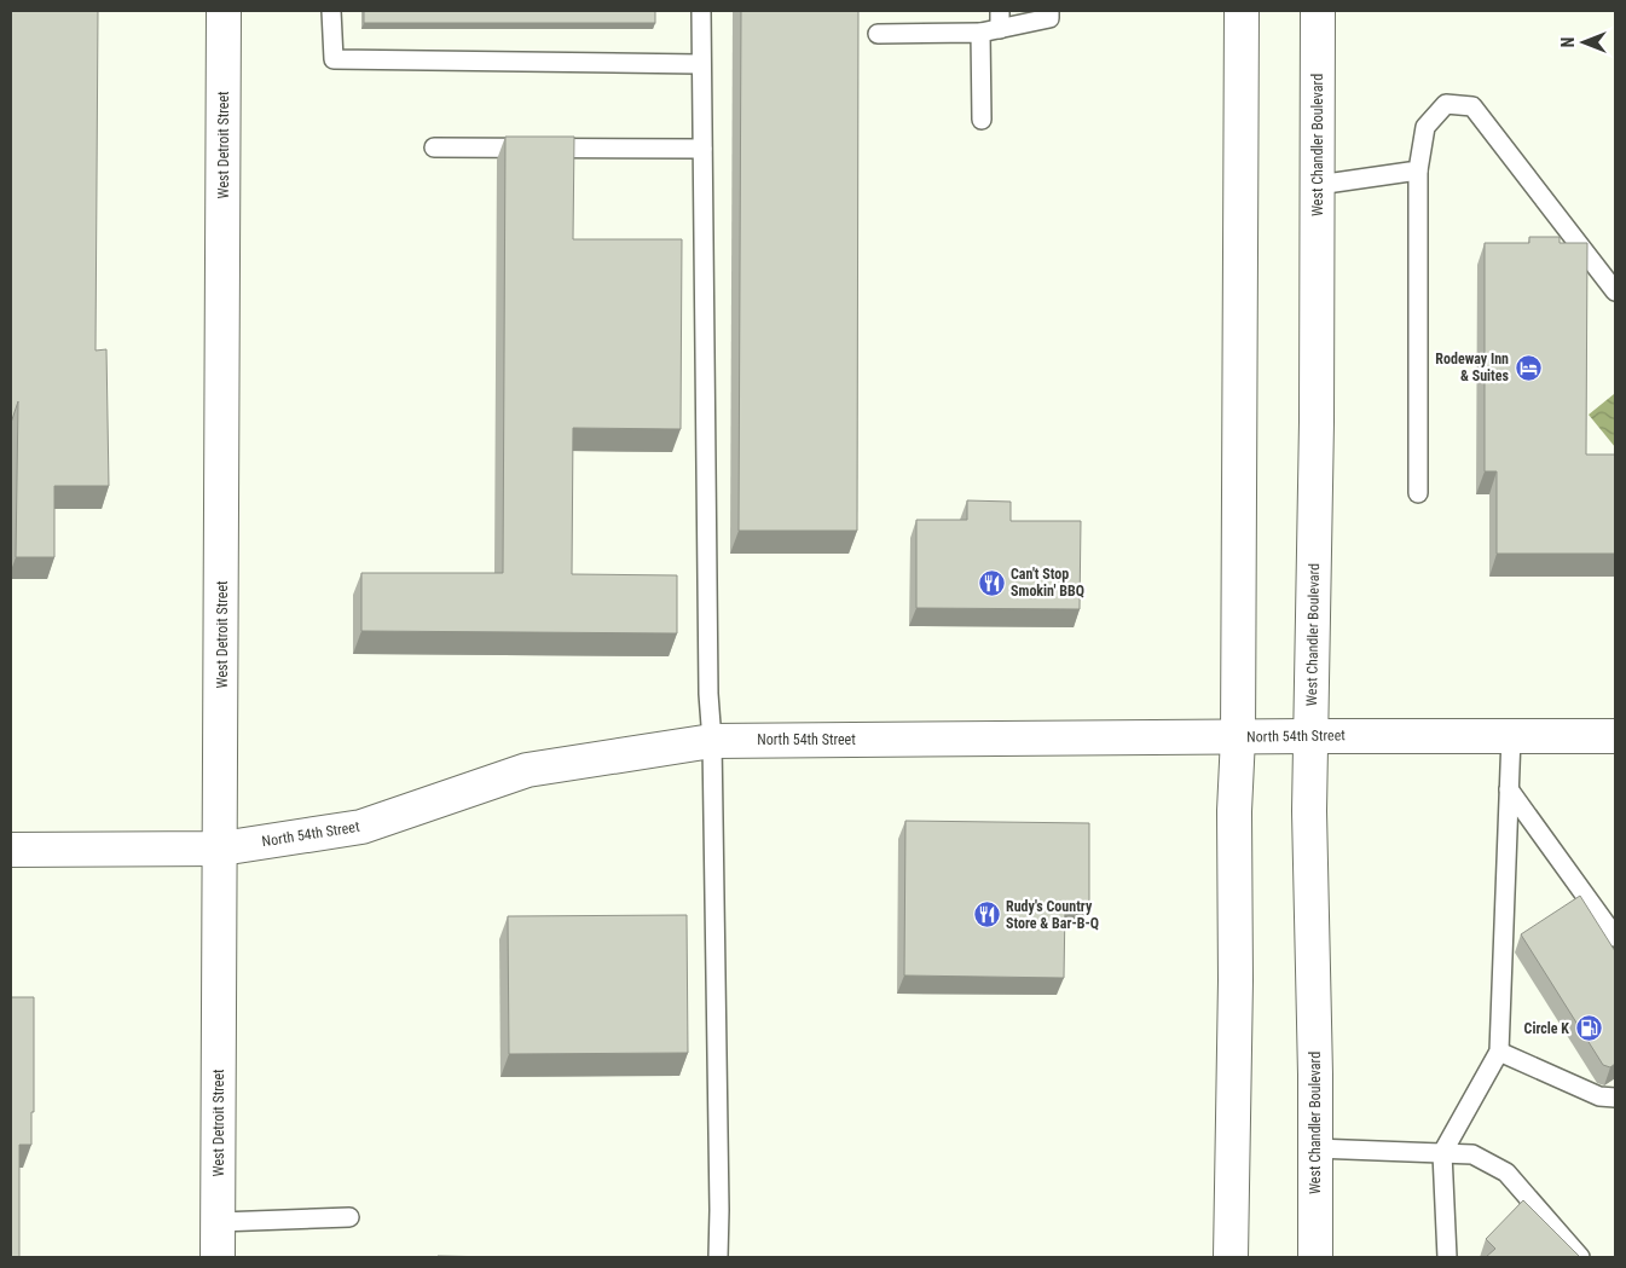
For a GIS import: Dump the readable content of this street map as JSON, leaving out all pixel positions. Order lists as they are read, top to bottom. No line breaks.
{"streets":{"street":["West Detroit Street","West Chandler Boulevard","North 54th Street"]},"crossings":[["West Detroit Street","North 54th Street"],["West Chandler Boulevard","North 54th Street"]],"places":{"hotel":["Rodeway Inn & Suites"],"restaurant":["Can't Stop Smokin' BBQ","Rudy's Country Store & Bar-B-Q"],"fuel station":["Circle K"]},"north":"left"}
